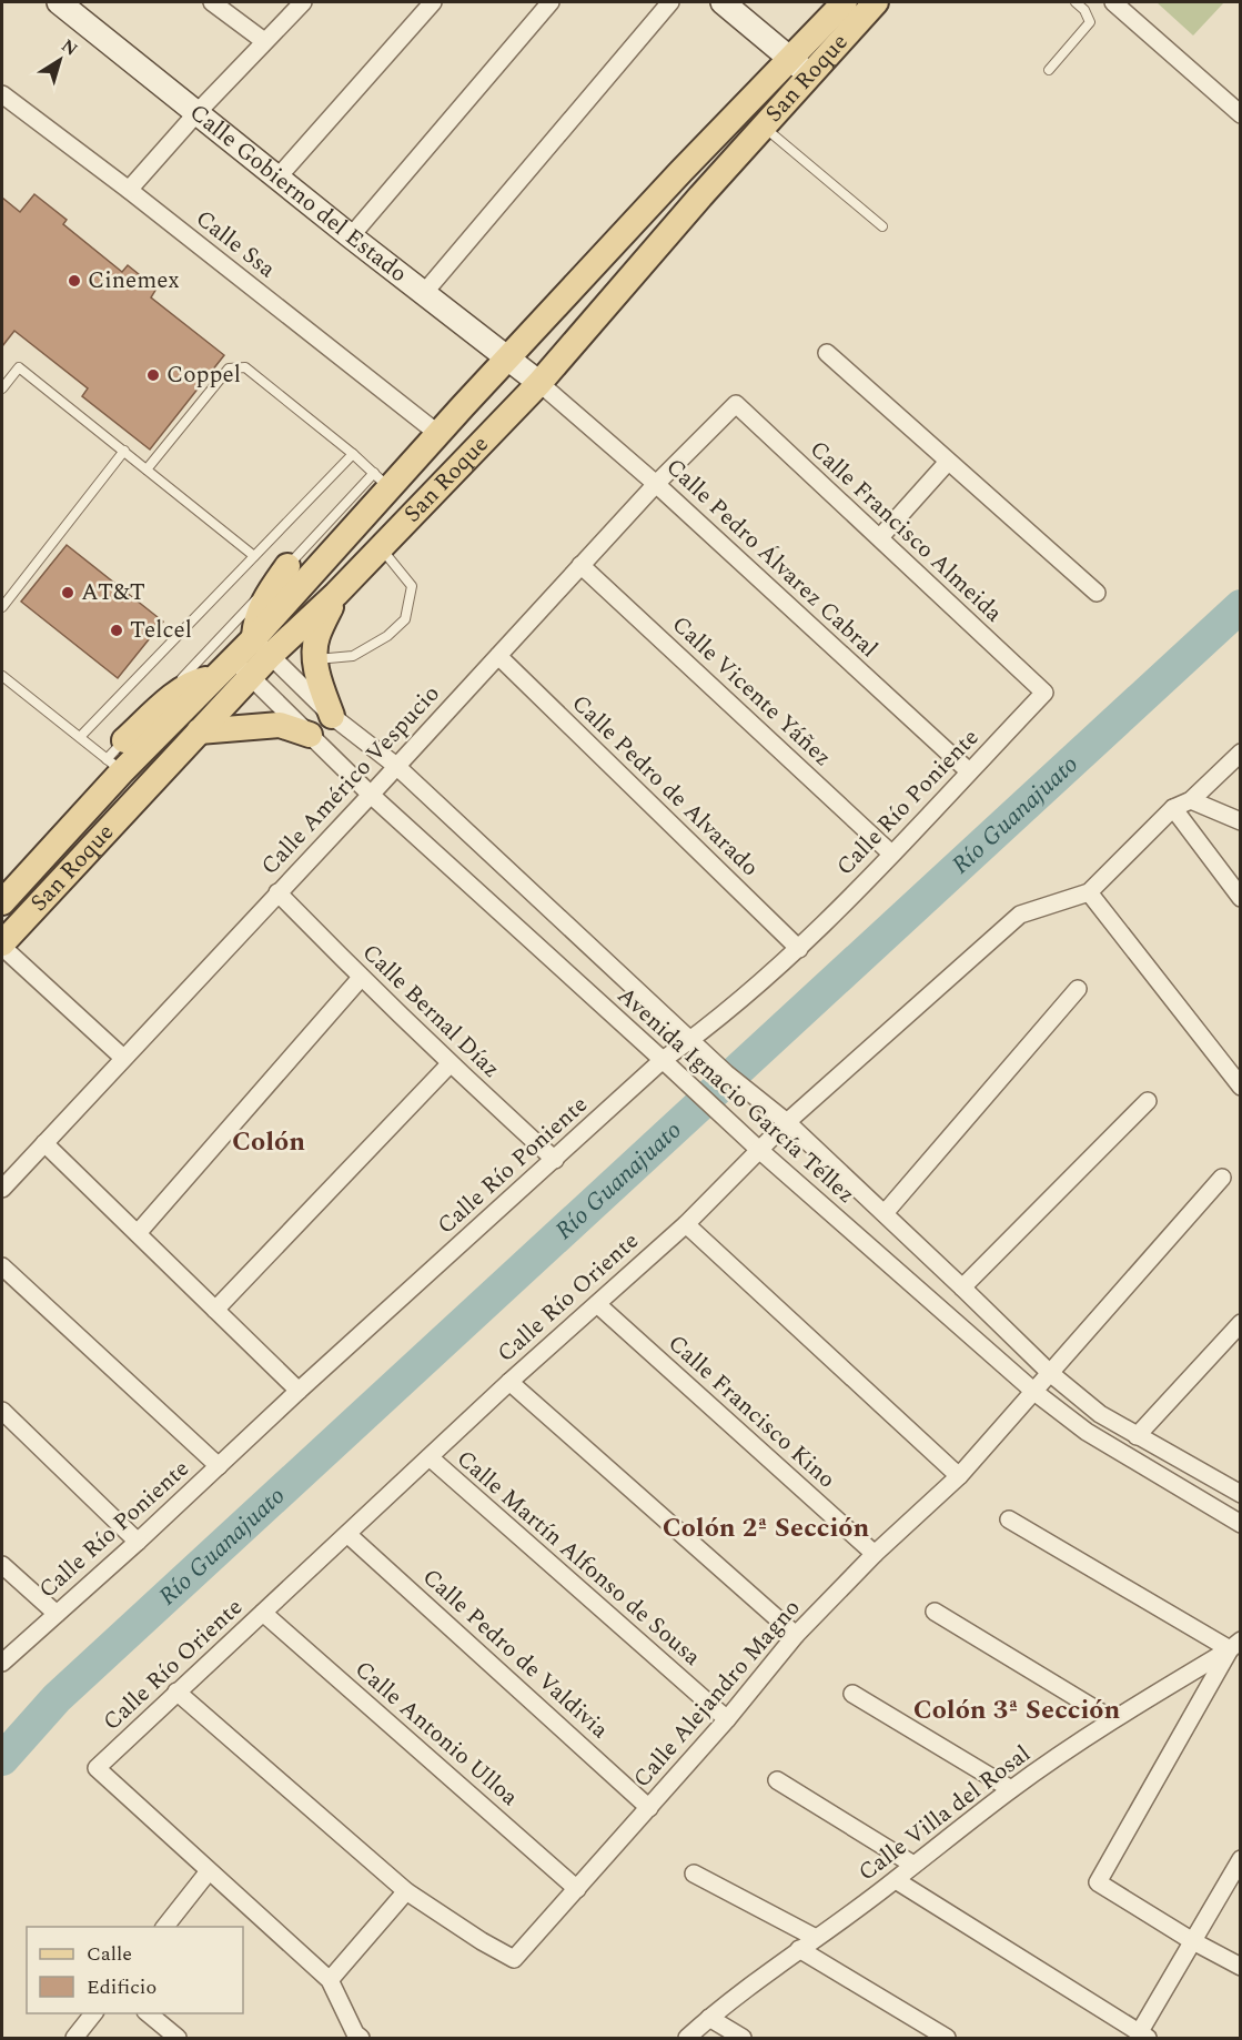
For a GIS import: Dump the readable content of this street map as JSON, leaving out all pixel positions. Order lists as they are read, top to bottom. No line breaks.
{"streets":{"main road":["San Roque"],"street":["Calle Gobierno del Estado","Calle Ssa","Calle Francisco Almeida","Calle Pedro Álvarez Cabral","Calle Vicente Yáñez","Calle Américo Vespucio","Calle Pedro de Alvarado","Calle Río Poniente","Calle Bernal Díaz","Avenida Ignacio García Téllez","Calle Río Oriente","Calle Francisco Kino","Calle Martín Alfonso de Sousa","Calle Pedro de Valdivia","Calle Alejandro Magno","Calle Antonio Ulloa","Calle Villa del Rosal"]},"crossings":[["San Roque","Calle Gobierno del Estado"],["San Roque","Calle Ssa"],["San Roque","Calle Pedro Álvarez Cabral"],["San Roque","Avenida Ignacio García Téllez"],["Calle Gobierno del Estado","Calle Pedro Álvarez Cabral"],["Calle Francisco Almeida","Calle Américo Vespucio"],["Calle Francisco Almeida","Calle Río Poniente"],["Calle Pedro Álvarez Cabral","Calle Américo Vespucio"],["Calle Pedro Álvarez Cabral","Calle Río Poniente"],["Calle Vicente Yáñez","Calle Américo Vespucio"],["Calle Vicente Yáñez","Calle Río Poniente"],["Calle Américo Vespucio","Calle Pedro de Alvarado"],["Calle Américo Vespucio","Calle Bernal Díaz"],["Calle Américo Vespucio","Avenida Ignacio García Téllez"],["Calle Pedro de Alvarado","Calle Río Poniente"],["Calle Río Poniente","Calle Bernal Díaz"],["Calle Río Poniente","Avenida Ignacio García Téllez"],["Avenida Ignacio García Téllez","Calle Río Oriente"],["Avenida Ignacio García Téllez","Calle Alejandro Magno"],["Calle Río Oriente","Calle Francisco Kino"],["Calle Río Oriente","Calle Martín Alfonso de Sousa"],["Calle Río Oriente","Calle Pedro de Valdivia"],["Calle Río Oriente","Calle Alejandro Magno"],["Calle Río Oriente","Calle Antonio Ulloa"],["Calle Francisco Kino","Calle Alejandro Magno"],["Calle Martín Alfonso de Sousa","Calle Alejandro Magno"],["Calle Pedro de Valdivia","Calle Alejandro Magno"],["Calle Alejandro Magno","Calle Antonio Ulloa"]],"districts":["Colón","Colón 2ª Sección","Colón 3ª Sección"],"water":["Río Guanajuato"],"places":["Cinemex","Coppel","AT&T","Telcel"],"legend":["Calle","Edificio"],"north":"top right"}
